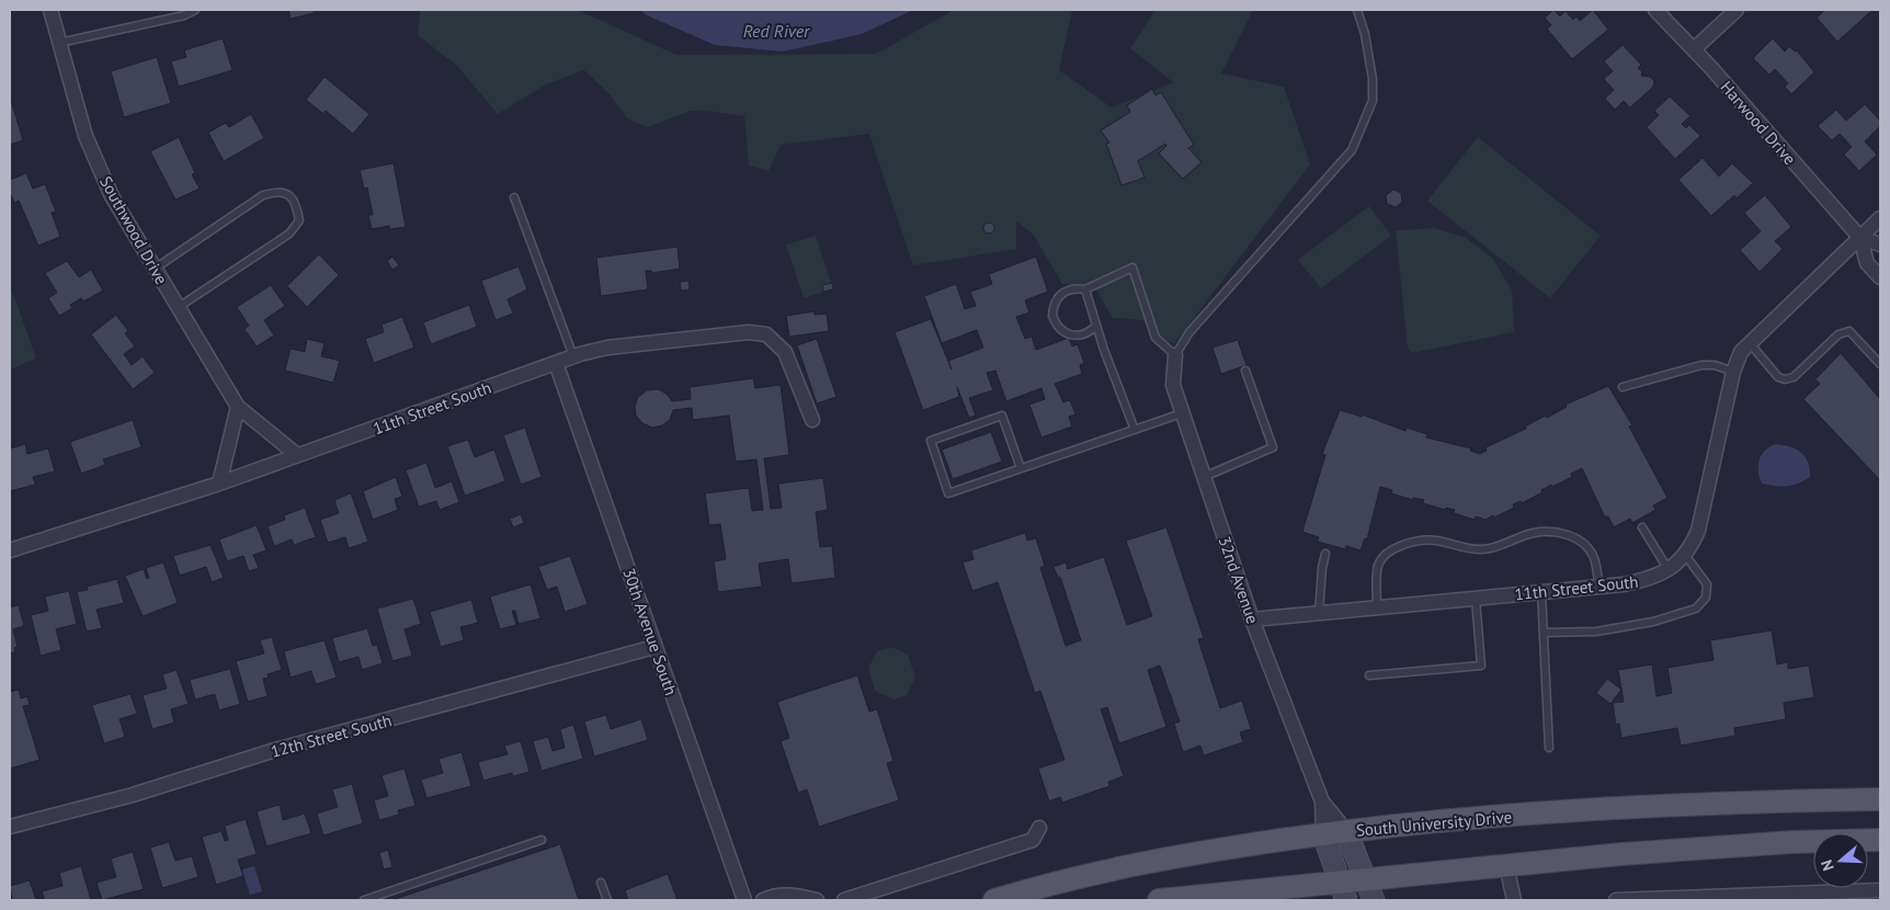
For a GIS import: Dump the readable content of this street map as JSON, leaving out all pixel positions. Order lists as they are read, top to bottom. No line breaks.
{"streets":{"main road":["32nd Avenue","South University Drive"],"street":["Harwood Drive","Southwood Drive","11th Street South","30th Avenue South","12th Street South"]},"crossings":[["Harwood Drive","11th Street South"],["Southwood Drive","11th Street South"],["11th Street South","32nd Avenue"],["11th Street South","30th Avenue South"],["32nd Avenue","South University Drive"],["30th Avenue South","12th Street South"]],"water":["Red River"],"north":"left"}
